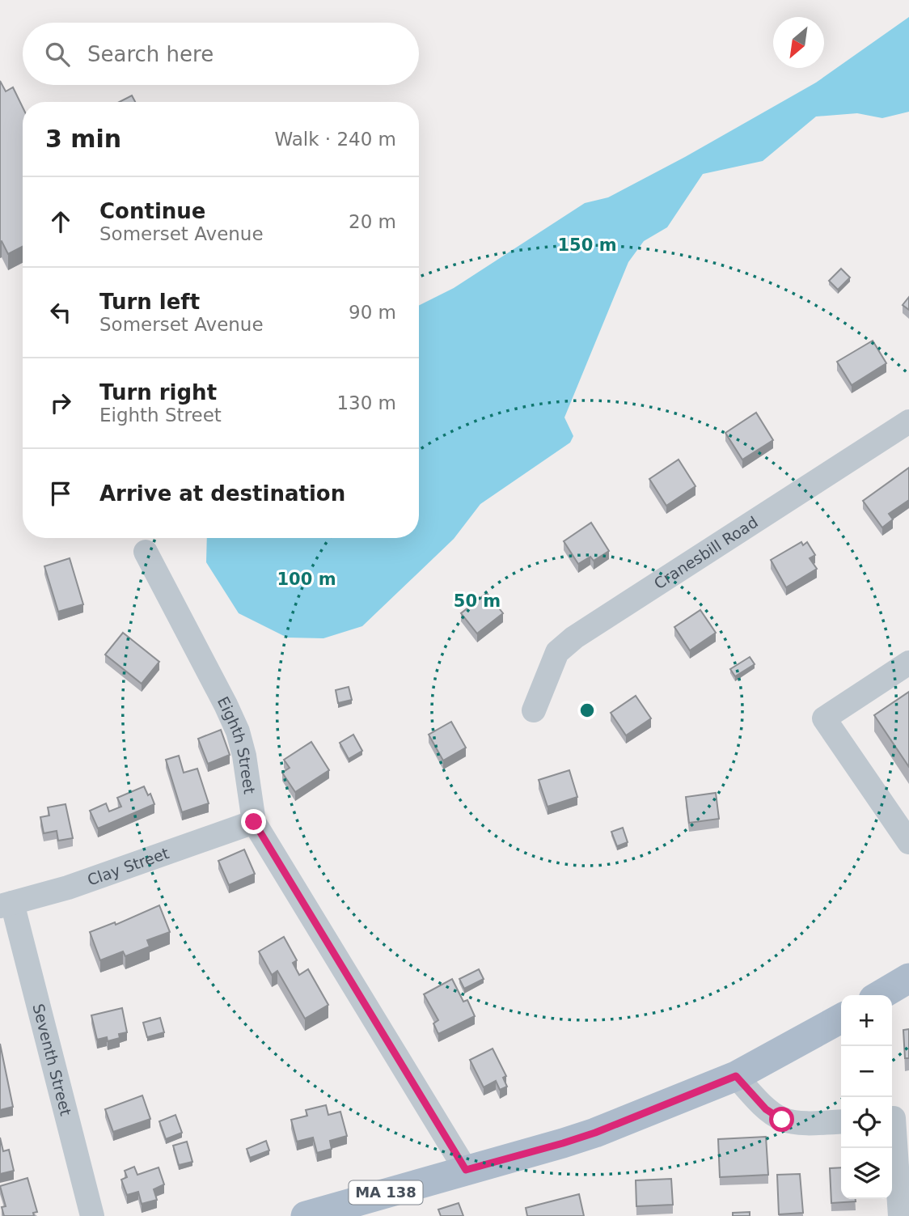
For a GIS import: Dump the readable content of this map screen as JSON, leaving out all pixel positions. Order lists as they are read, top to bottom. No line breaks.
{"streets":{"main road":["MA 138"],"street":["Cranesbill Road","Eighth Street","Clay Street","Seventh Street"]},"crossings":[["Eighth Street","Clay Street"],["Eighth Street","MA 138"],["Clay Street","Seventh Street"]],"north":"bottom left","page":{"search":"Search here","heading":["3 min","Walk · 240 m"],"list":[["Continue","Somerset Avenue","20 m"],["Turn left","Somerset Avenue","90 m"],["Turn right","Eighth Street","130 m"],"Arrive at destination"],"map_buttons":["+","−"]},"rings":["150 m","100 m","50 m"]}
